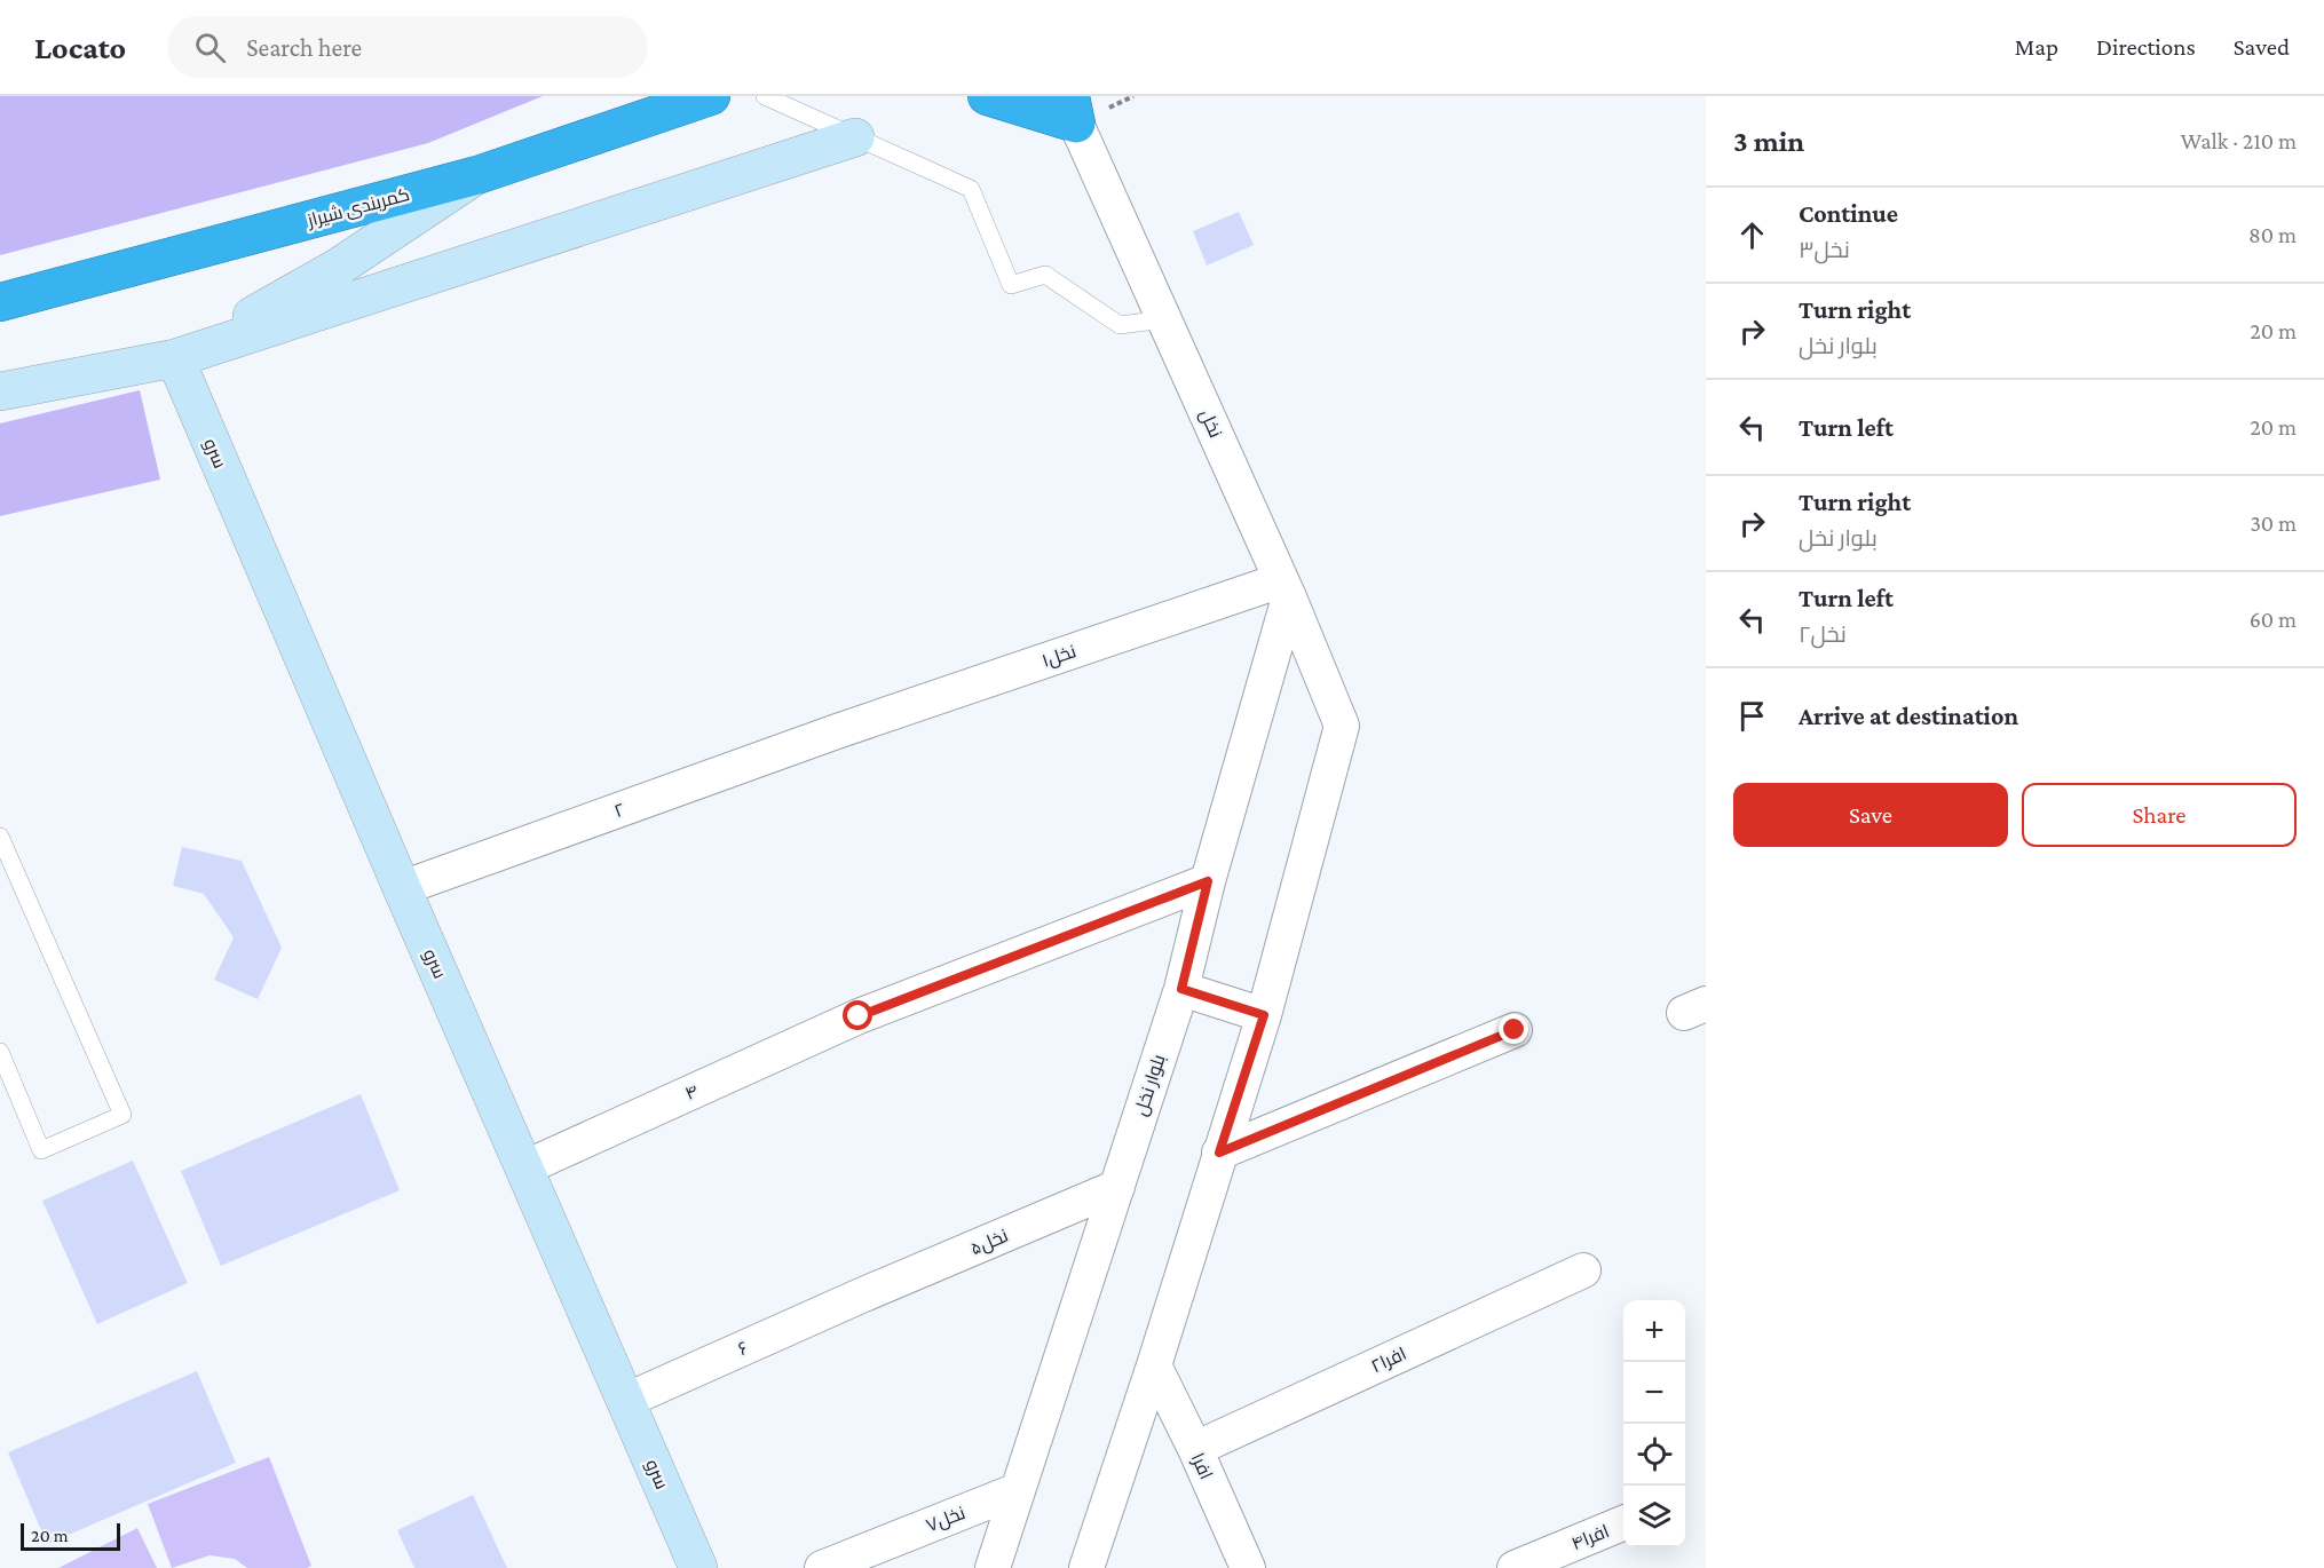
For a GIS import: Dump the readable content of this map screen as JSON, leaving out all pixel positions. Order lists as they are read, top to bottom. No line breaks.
{"streets":{"highway":["کمربندی شیراز"],"street":["نخل","سرو","نخل۱","۲","بلوار نخل","۴","نخل۵","۶","۲افرا","افرا","نخل۷","۴افرا"]},"crossings":[["نخل","نخل۱"],["نخل","بلوار نخل"],["سرو","۲"],["سرو","۴"],["سرو","۶"],["نخل۱","۲"],["نخل۱","بلوار نخل"],["بلوار نخل","۴"],["بلوار نخل","نخل۵"],["بلوار نخل","نخل۷"],["نخل۵","۶"],["۲افرا","افرا"]],"scale_bar":"20 m","page":{"header":"Locato","search":"Search here","nav":["Map","Directions","Saved"],"heading":["3 min","Walk · 210 m"],"list":[["Continue","نخل۳","80 m"],["Turn right","بلوار نخل","20 m"],["Turn left","20 m"],["Turn right","بلوار نخل","30 m"],["Turn left","نخل۲","60 m"],"Arrive at destination"],"buttons":["Save","Share"],"map_buttons":["+","−"],"scale":"20 m"}}
